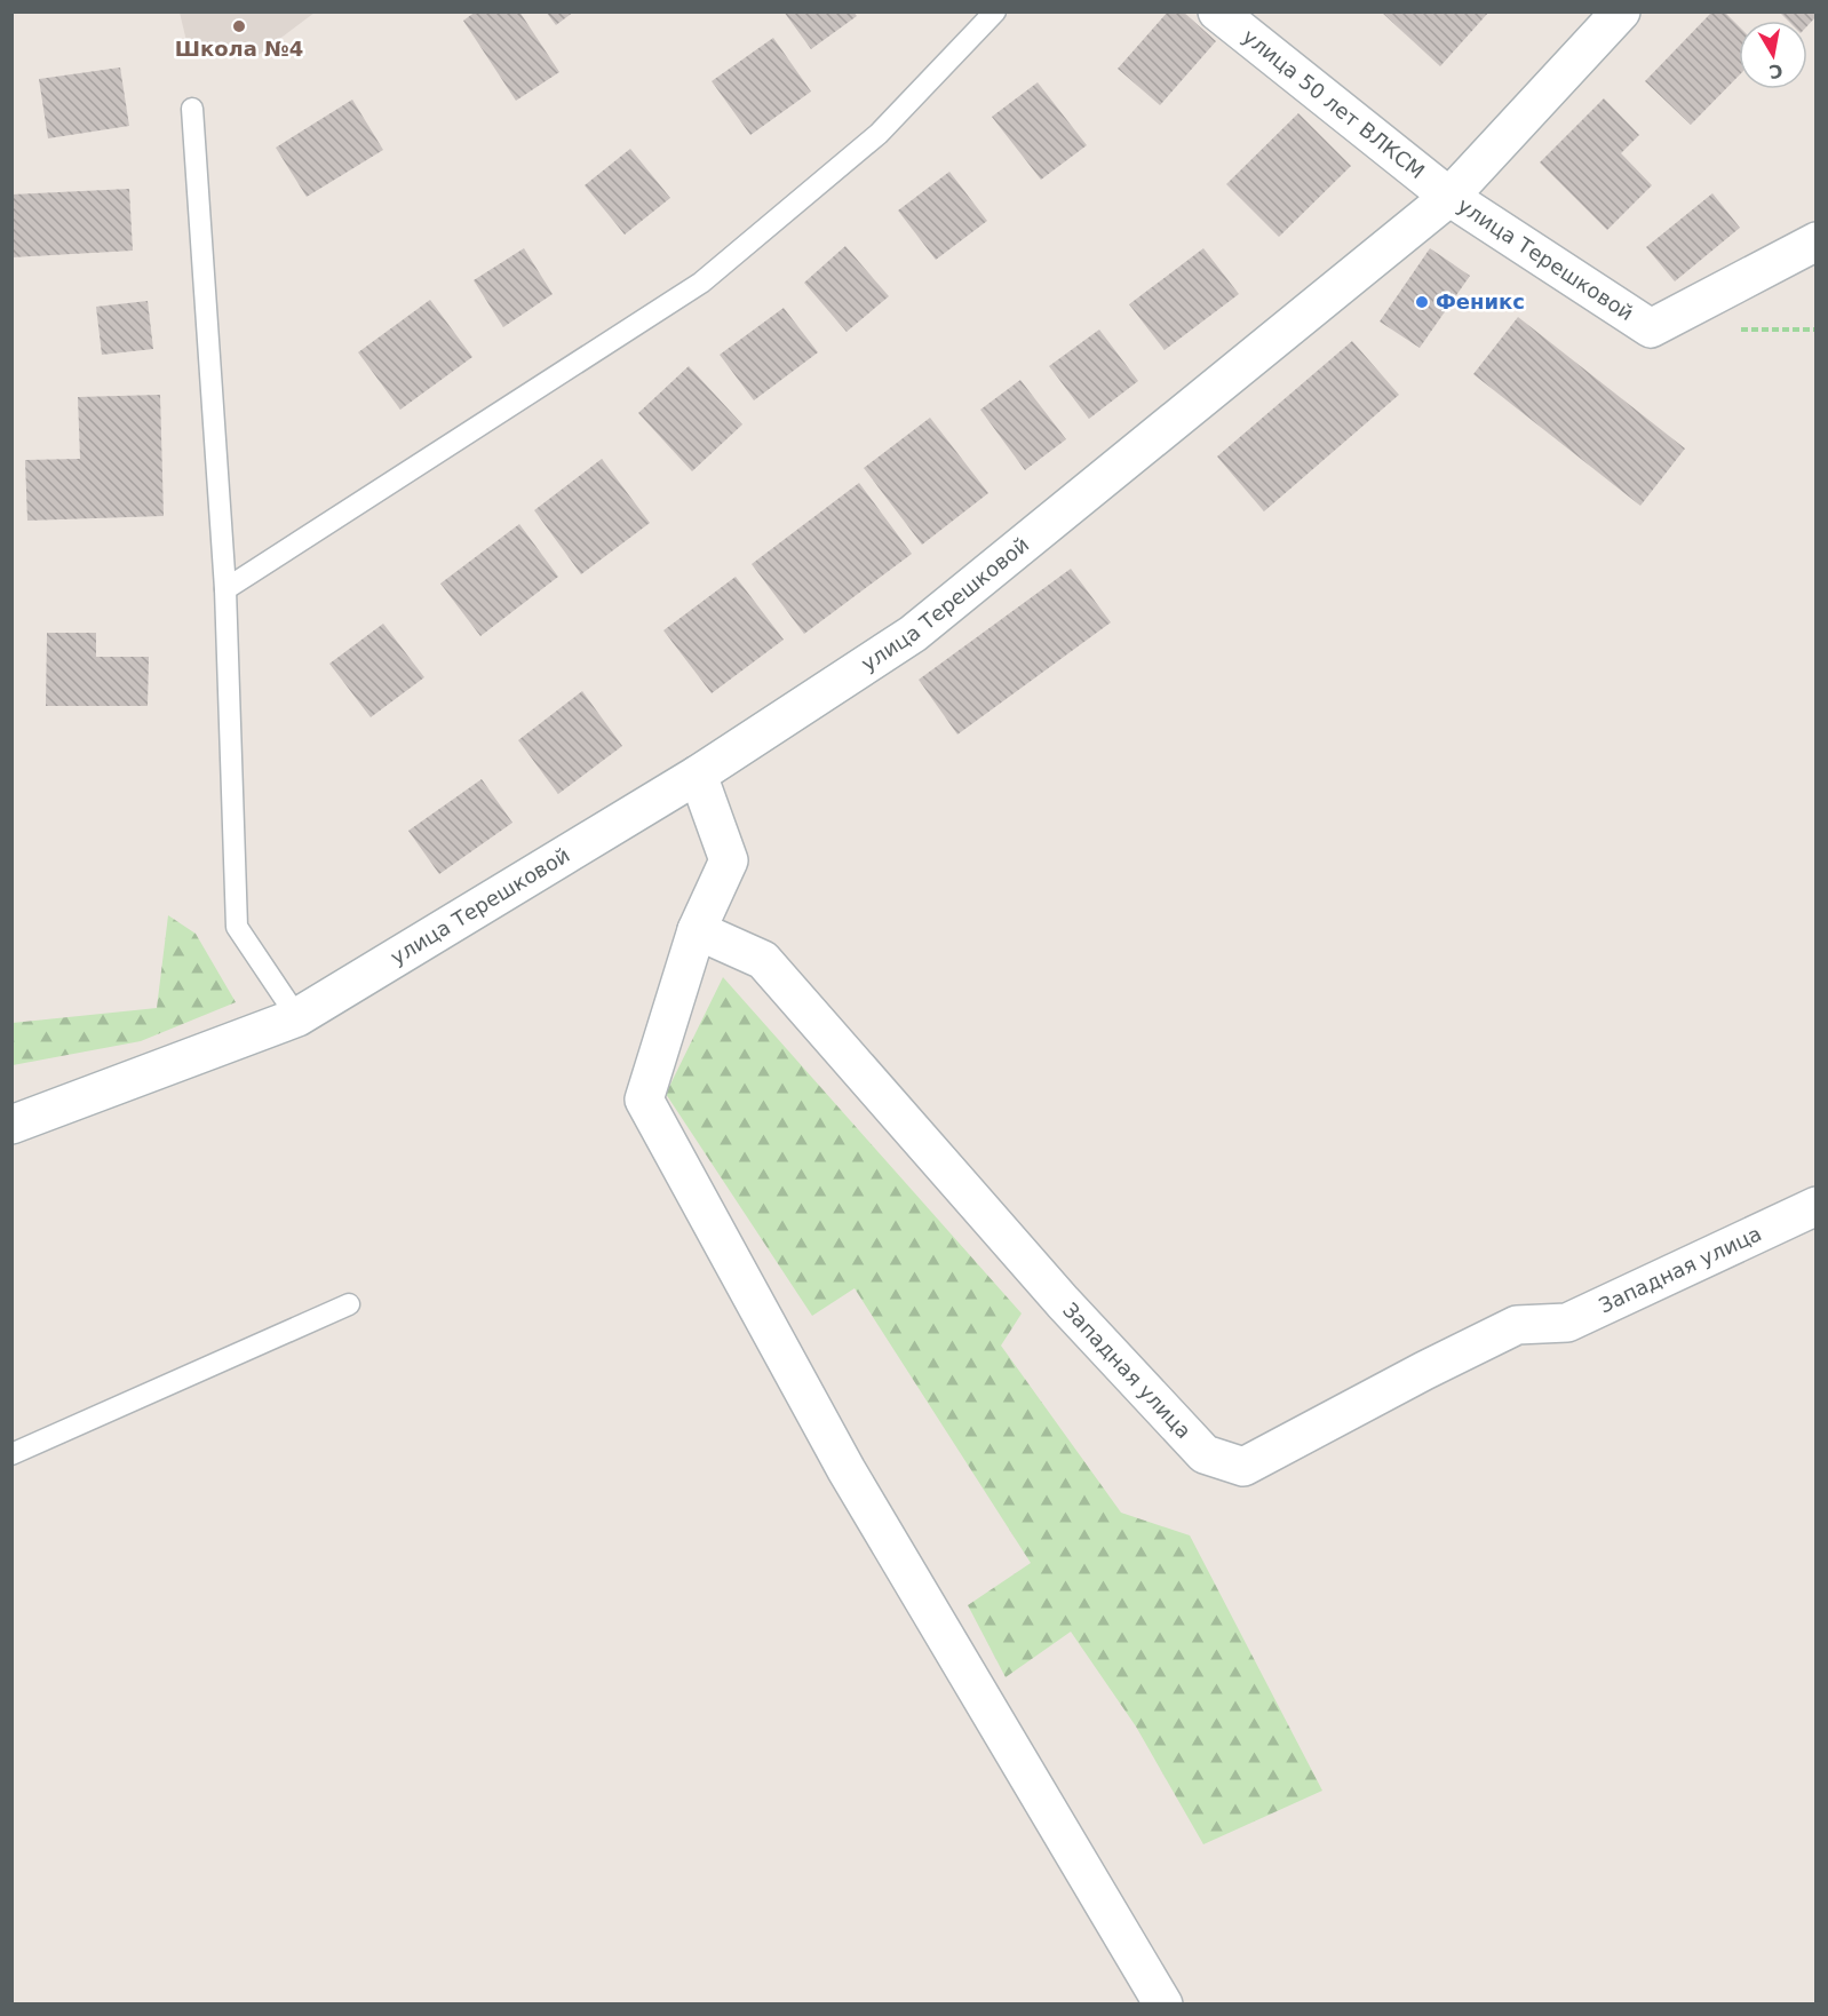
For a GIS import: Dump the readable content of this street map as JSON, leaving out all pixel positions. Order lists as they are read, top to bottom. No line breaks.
{"streets":{"street":["улица 50 лет ВЛКСМ","улица Терешковой","Западная улица"]},"crossings":[["улица 50 лет ВЛКСМ","улица Терешковой"]],"places":["Школа №4","Феникс"],"north":"bottom"}
